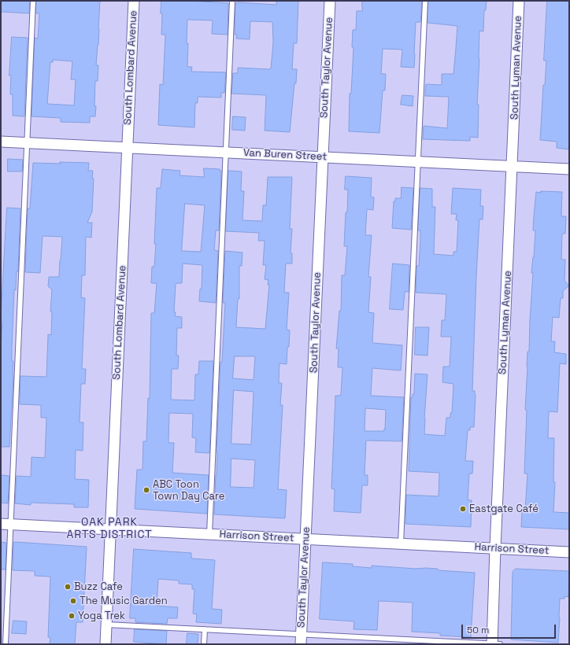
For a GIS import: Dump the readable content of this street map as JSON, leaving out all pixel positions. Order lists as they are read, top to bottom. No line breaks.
{"streets":{"street":["South Lombard Avenue","South Taylor Avenue","South Lyman Avenue","Van Buren Street","Harrison Street"]},"crossings":[["South Lombard Avenue","Van Buren Street"],["South Lombard Avenue","Harrison Street"],["South Taylor Avenue","Van Buren Street"],["South Taylor Avenue","Harrison Street"],["South Lyman Avenue","Van Buren Street"],["South Lyman Avenue","Harrison Street"]],"districts":["OAK PARK ARTS DISTRICT"],"places":["ABC Toon Town Day Care","Eastgate Café","Buzz Cafe","The Music Garden","Yoga Trek"],"scale_bar":"50 m"}
